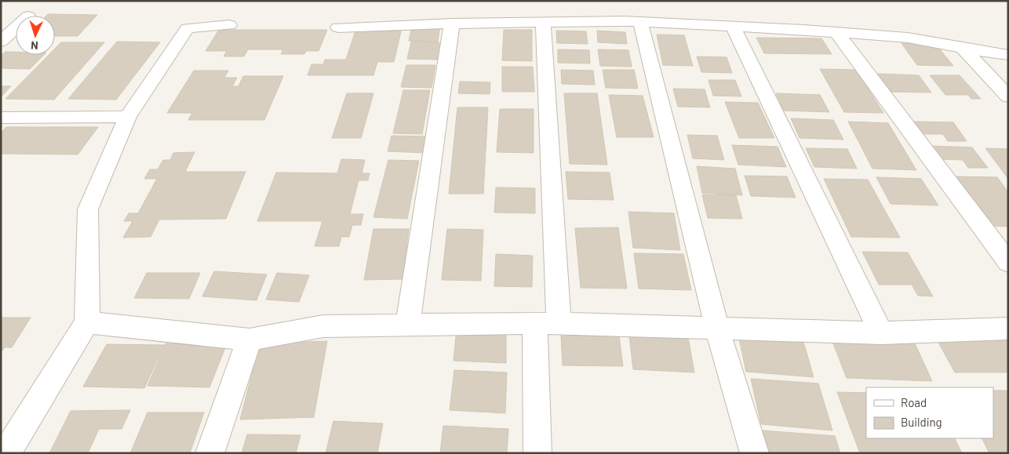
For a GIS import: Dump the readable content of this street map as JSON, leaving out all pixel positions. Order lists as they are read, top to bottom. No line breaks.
{"legend":["Road","Building"],"north":"bottom"}
